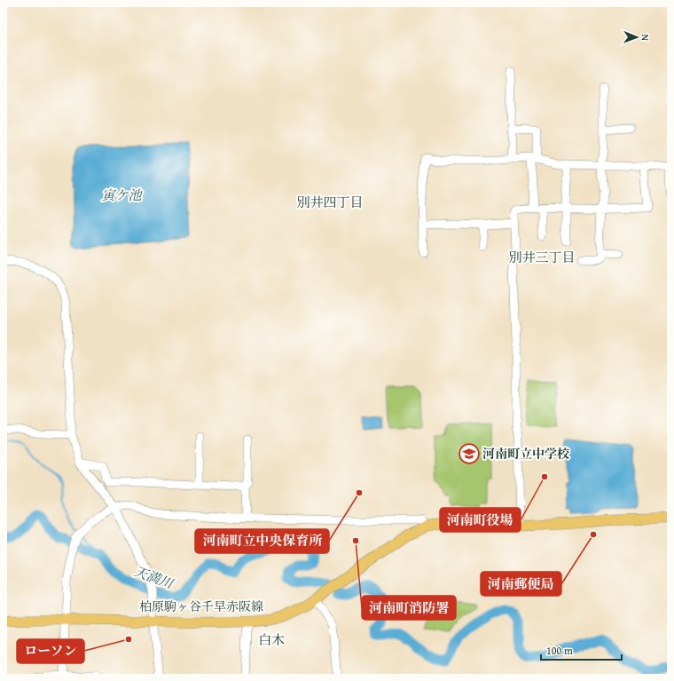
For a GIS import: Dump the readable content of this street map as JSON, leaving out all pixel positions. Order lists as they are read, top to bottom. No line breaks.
{"streets":{"main road":["柏原駒ヶ谷千早赤阪線"]},"districts":["別井四丁目","別井三丁目","白木"],"water":["寅ケ池","天満川"],"places":{"school or university":["河南町立中学校"],"other":["河南町役場","河南町立中央保育所","河南郵便局","河南町消防署","ローソン"]},"scale_bar":"100 m","north":"right"}
